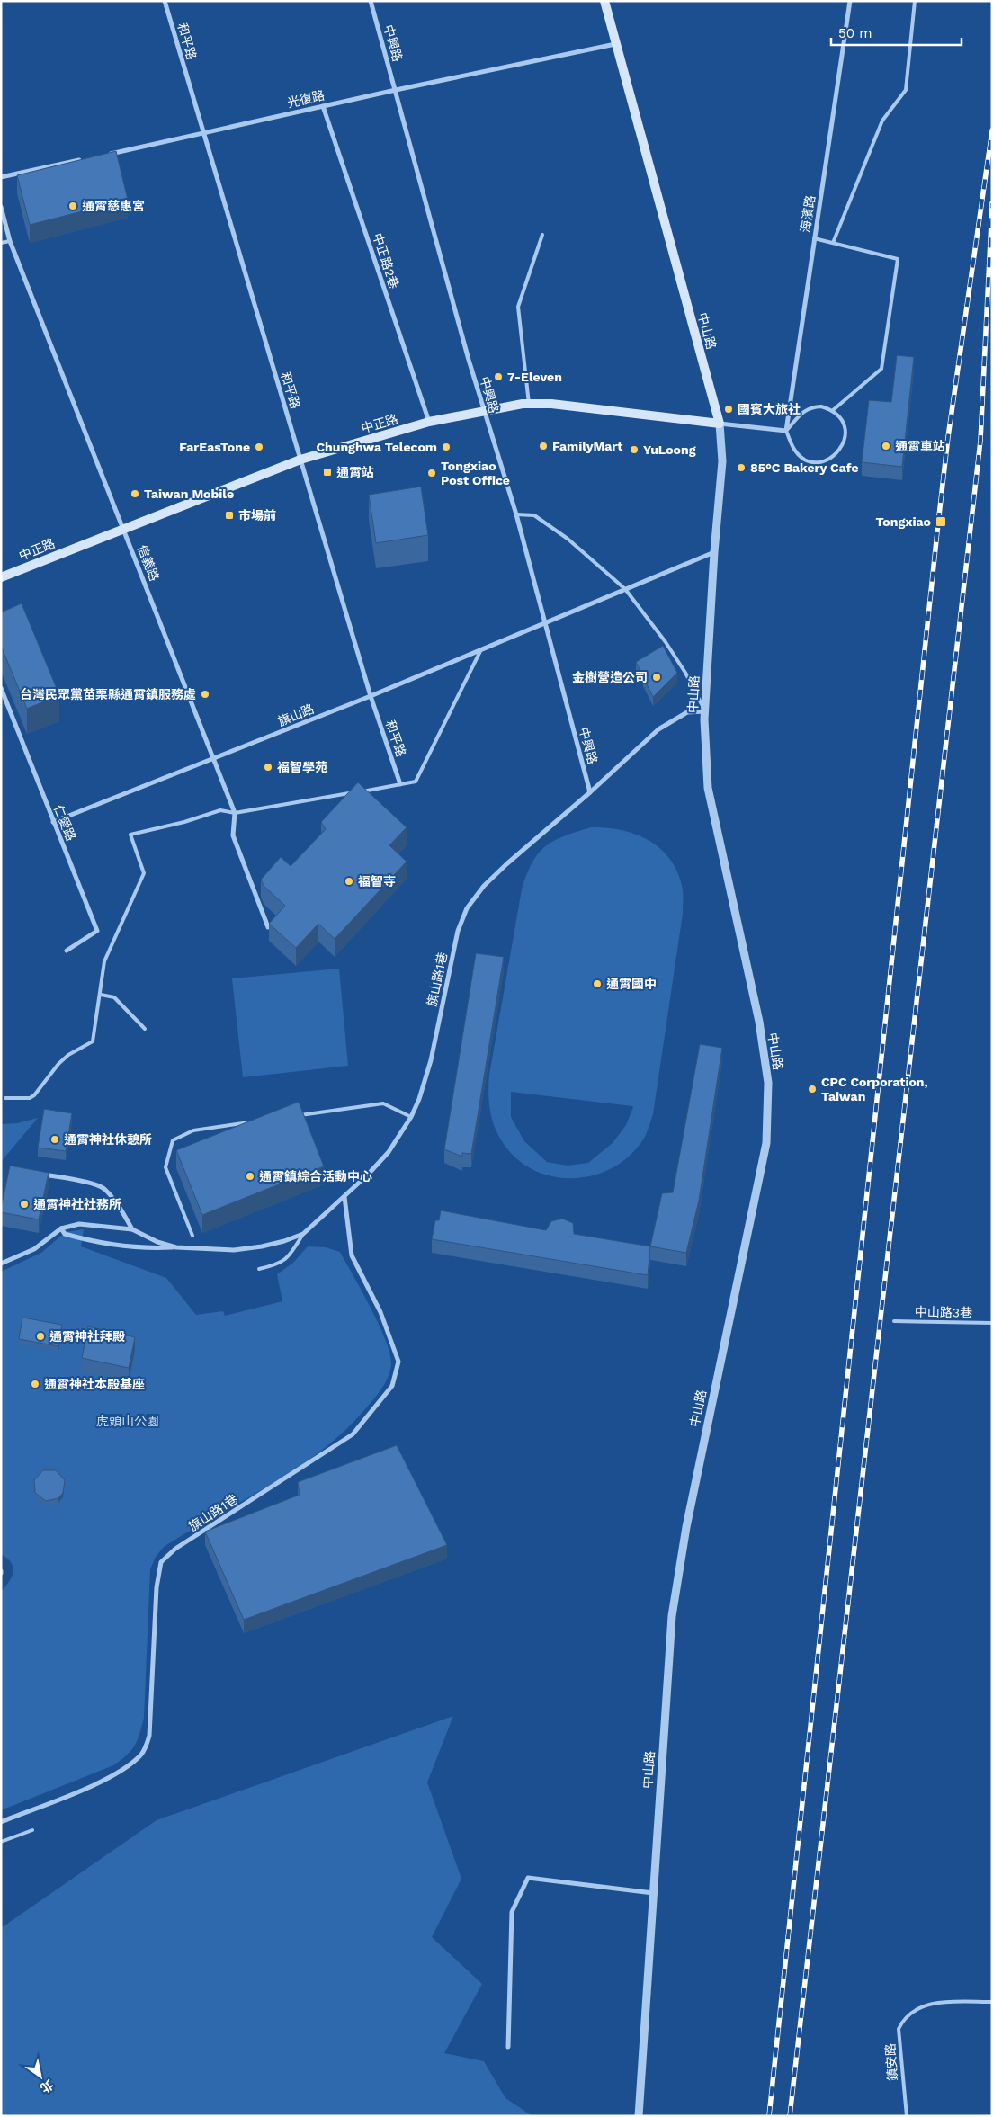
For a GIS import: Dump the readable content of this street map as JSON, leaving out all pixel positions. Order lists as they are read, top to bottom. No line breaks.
{"streets":{"main road":["中山路","中正路"],"street":["和平路","中興路","光復路","海濱路","中正路2巷","信義路","旗山路","仁愛路","旗山路1巷"],"lane":["中山路3巷","鎮安路"]},"crossings":[["和平路","光復路"],["和平路","中正路"],["和平路","旗山路"],["中興路","光復路"],["中興路","中正路"],["中興路","旗山路"],["中興路","旗山路1巷"],["光復路","中正路2巷"],["光復路","中山路"],["海濱路","中正路"],["中正路2巷","中正路"],["中山路","中正路"],["中山路","旗山路"],["中山路","旗山路1巷"],["中正路","信義路"],["信義路","旗山路"],["旗山路","仁愛路"]],"parks":["虎頭山公園"],"places":{"other":["通霄慈惠宮","7-Eleven","國賓大旅社","FamilyMart","通霄車站","FarEasTone","Chunghwa Telecom","YuLoong","85°C Bakery Cafe","Tongxiao Post Office","Taiwan Mobile","金樹營造公司","台灣民眾黨苗栗縣通霄鎮服務處","福智學苑","福智寺","通霄國中","CPC Corporation, Taiwan","通霄神社休憩所","通霄鎮綜合活動中心","通霄神社社務所","通霄神社拜殿","通霄神社本殿基座"],"transit":["通霄站","市場前","Tongxiao"]},"scale_bar":"50 m","north":"bottom right"}
